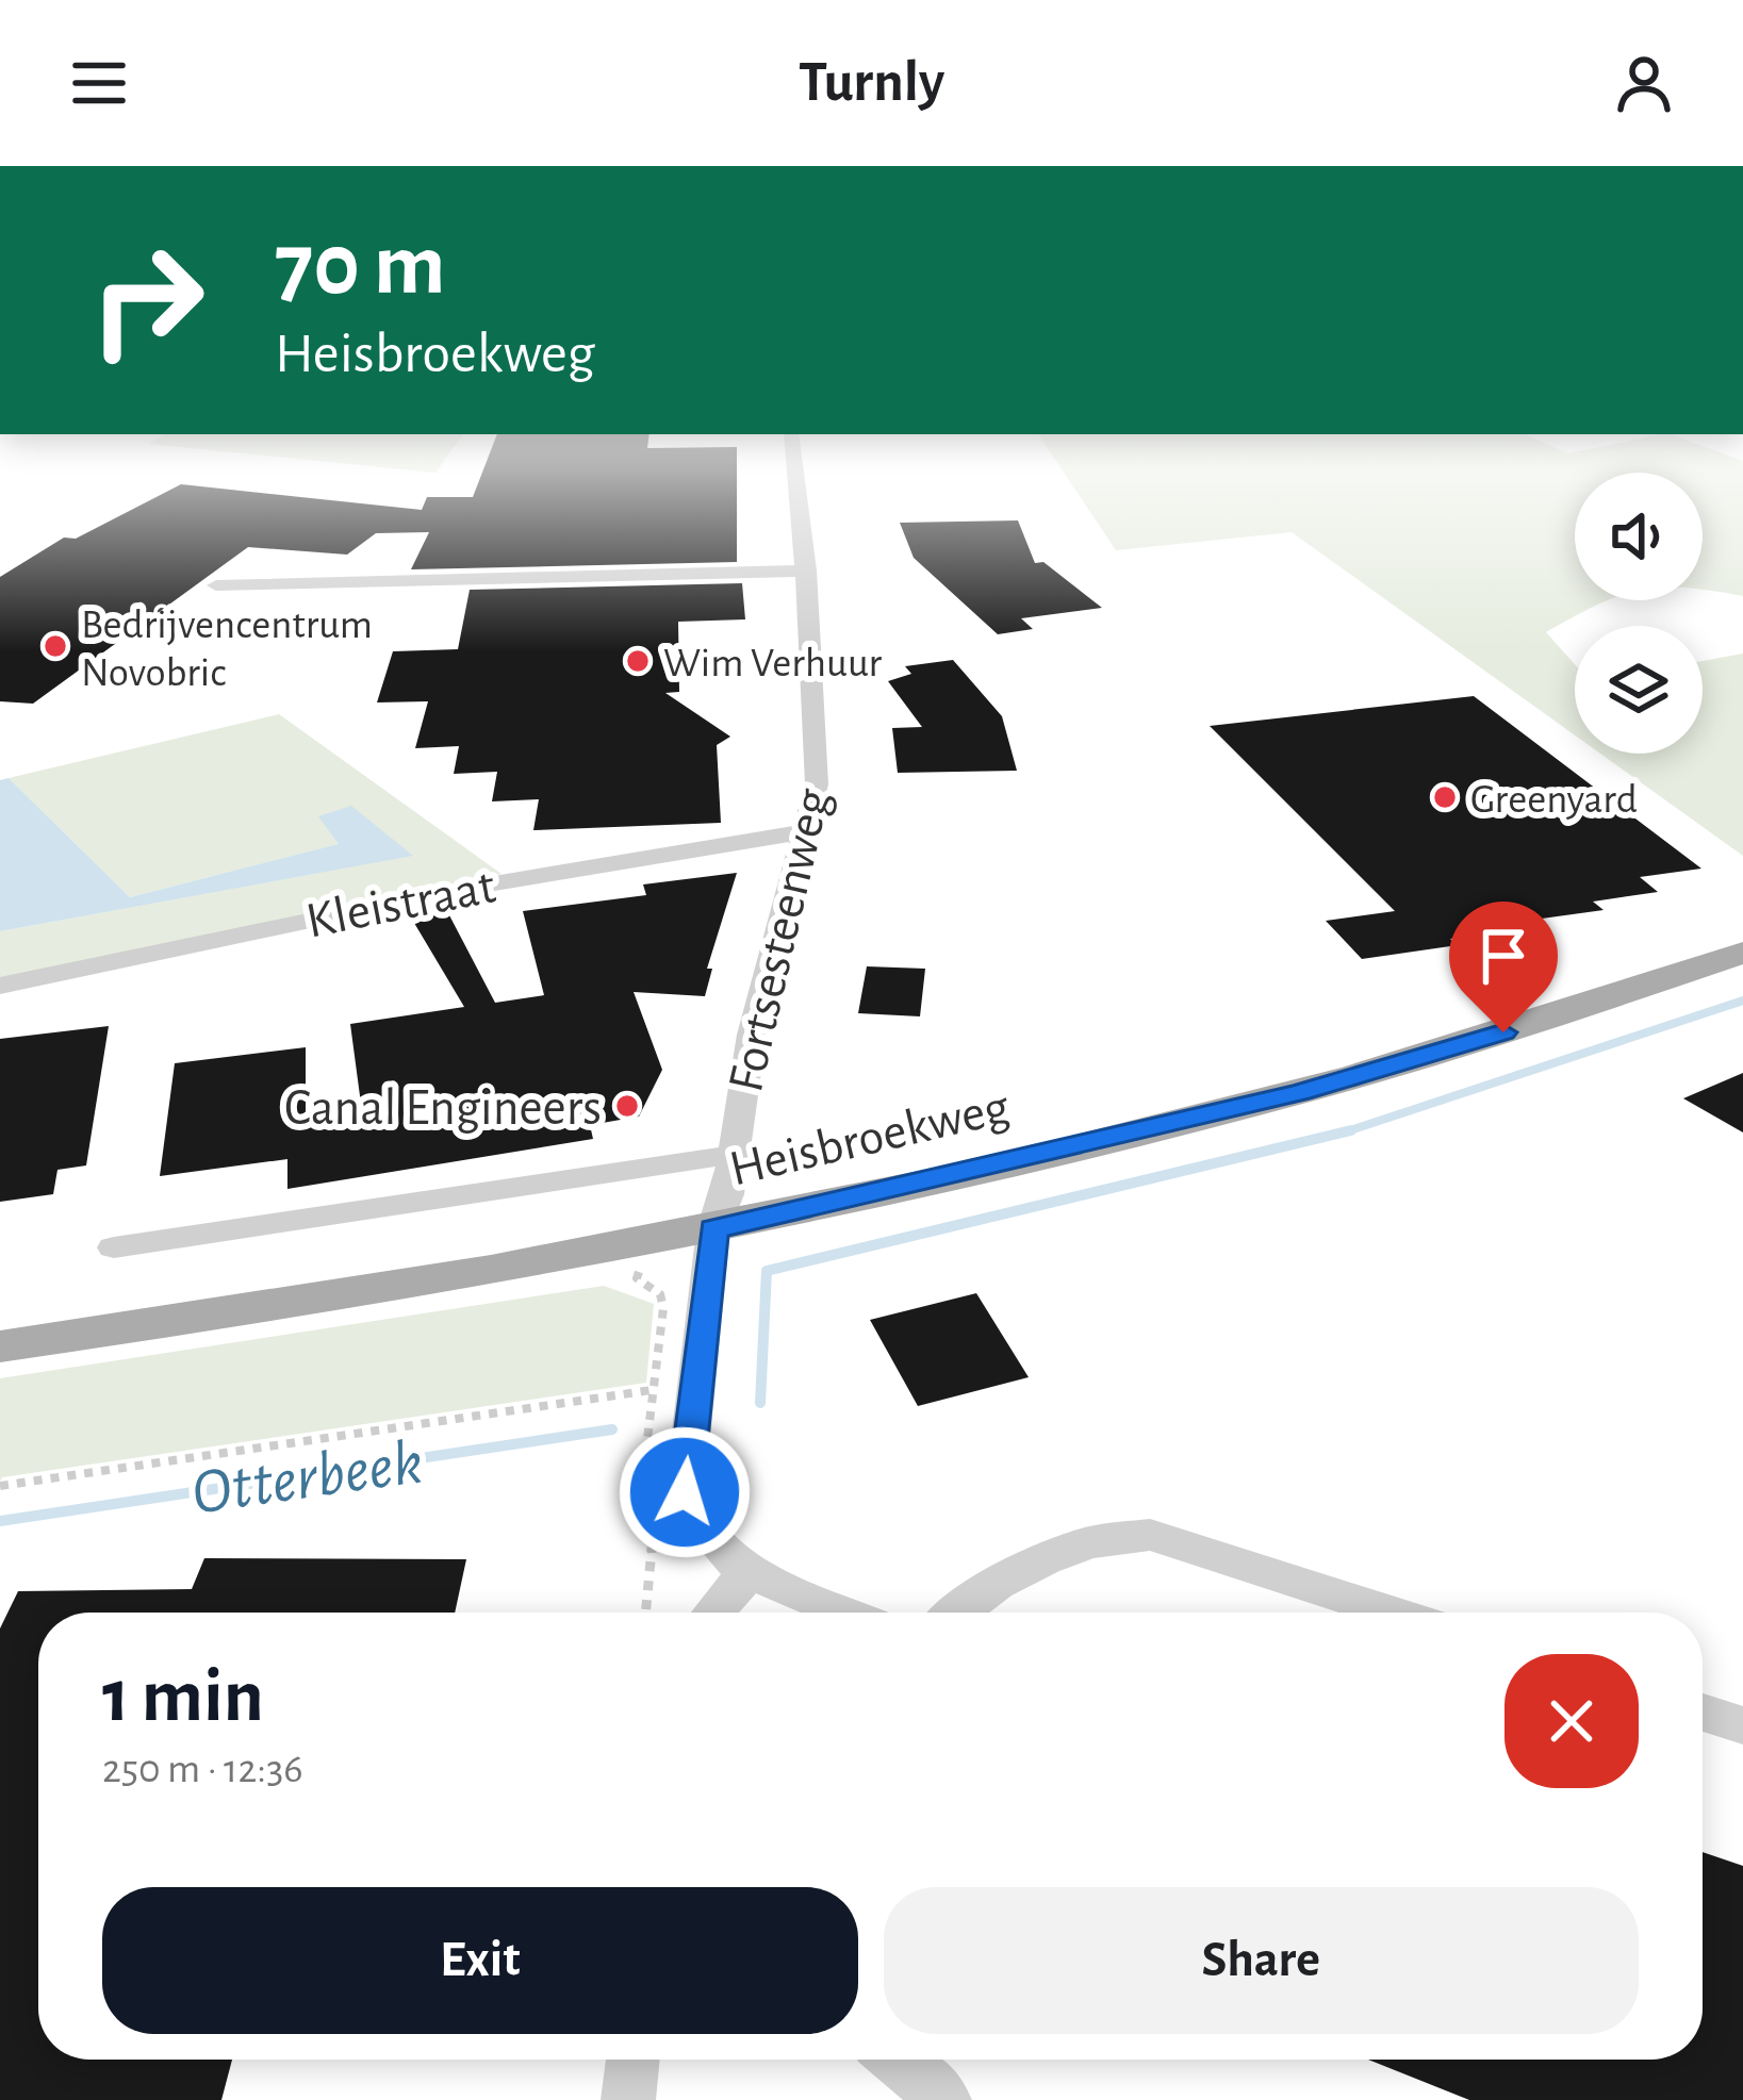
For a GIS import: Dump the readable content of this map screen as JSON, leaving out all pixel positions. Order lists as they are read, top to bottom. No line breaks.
{"streets":{"main road":["Heisbroekweg"],"street":["Kleistraat","Fortsesteenweg"]},"crossings":[["Kleistraat","Fortsesteenweg"],["Fortsesteenweg","Heisbroekweg"]],"water":["Otterbeek"],"places":["Bedrijvencentrum Novobric","Wim Verhuur","Greenyard","Canal Engineers"],"page":{"header":"Turnly","turn":["70 m","Heisbroekweg"],"heading":["1 min","250 m · 12:36"],"buttons":["Exit","Share"]}}
